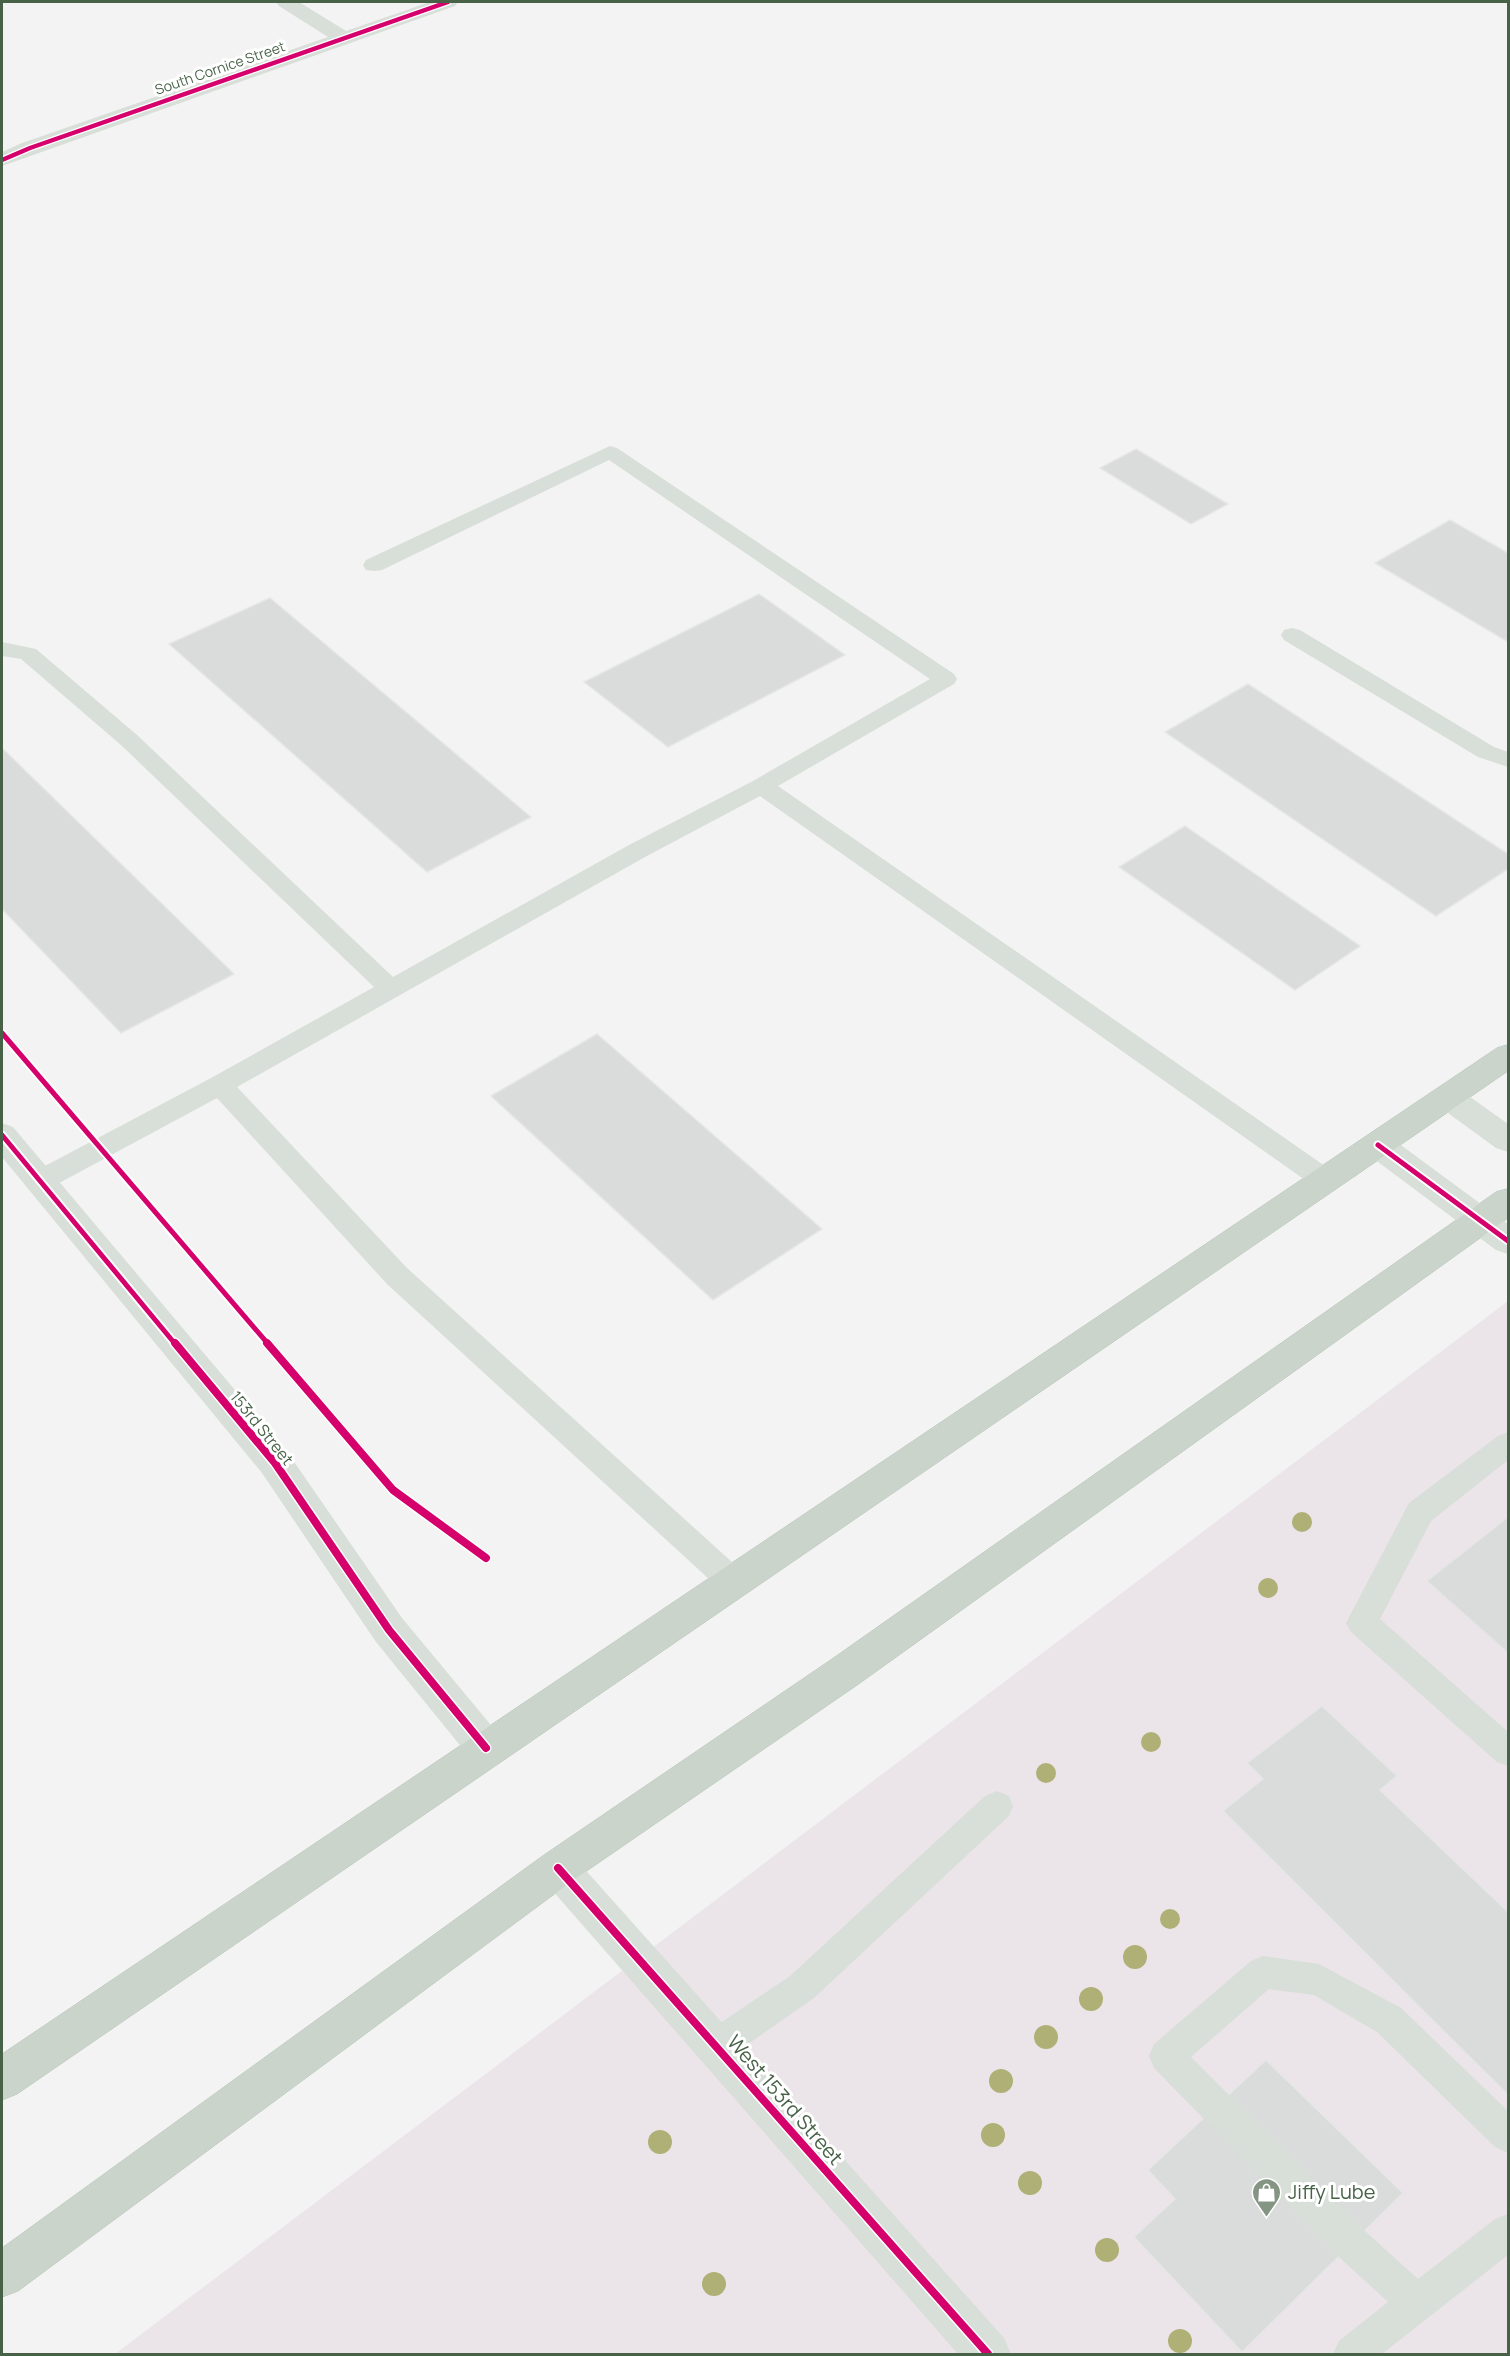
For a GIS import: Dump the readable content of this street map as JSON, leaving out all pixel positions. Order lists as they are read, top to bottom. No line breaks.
{"streets":{"street":["South Cornice Street","153rd Street","West 153rd Street"]},"places":{"shop":["Jiffy Lube"]}}
